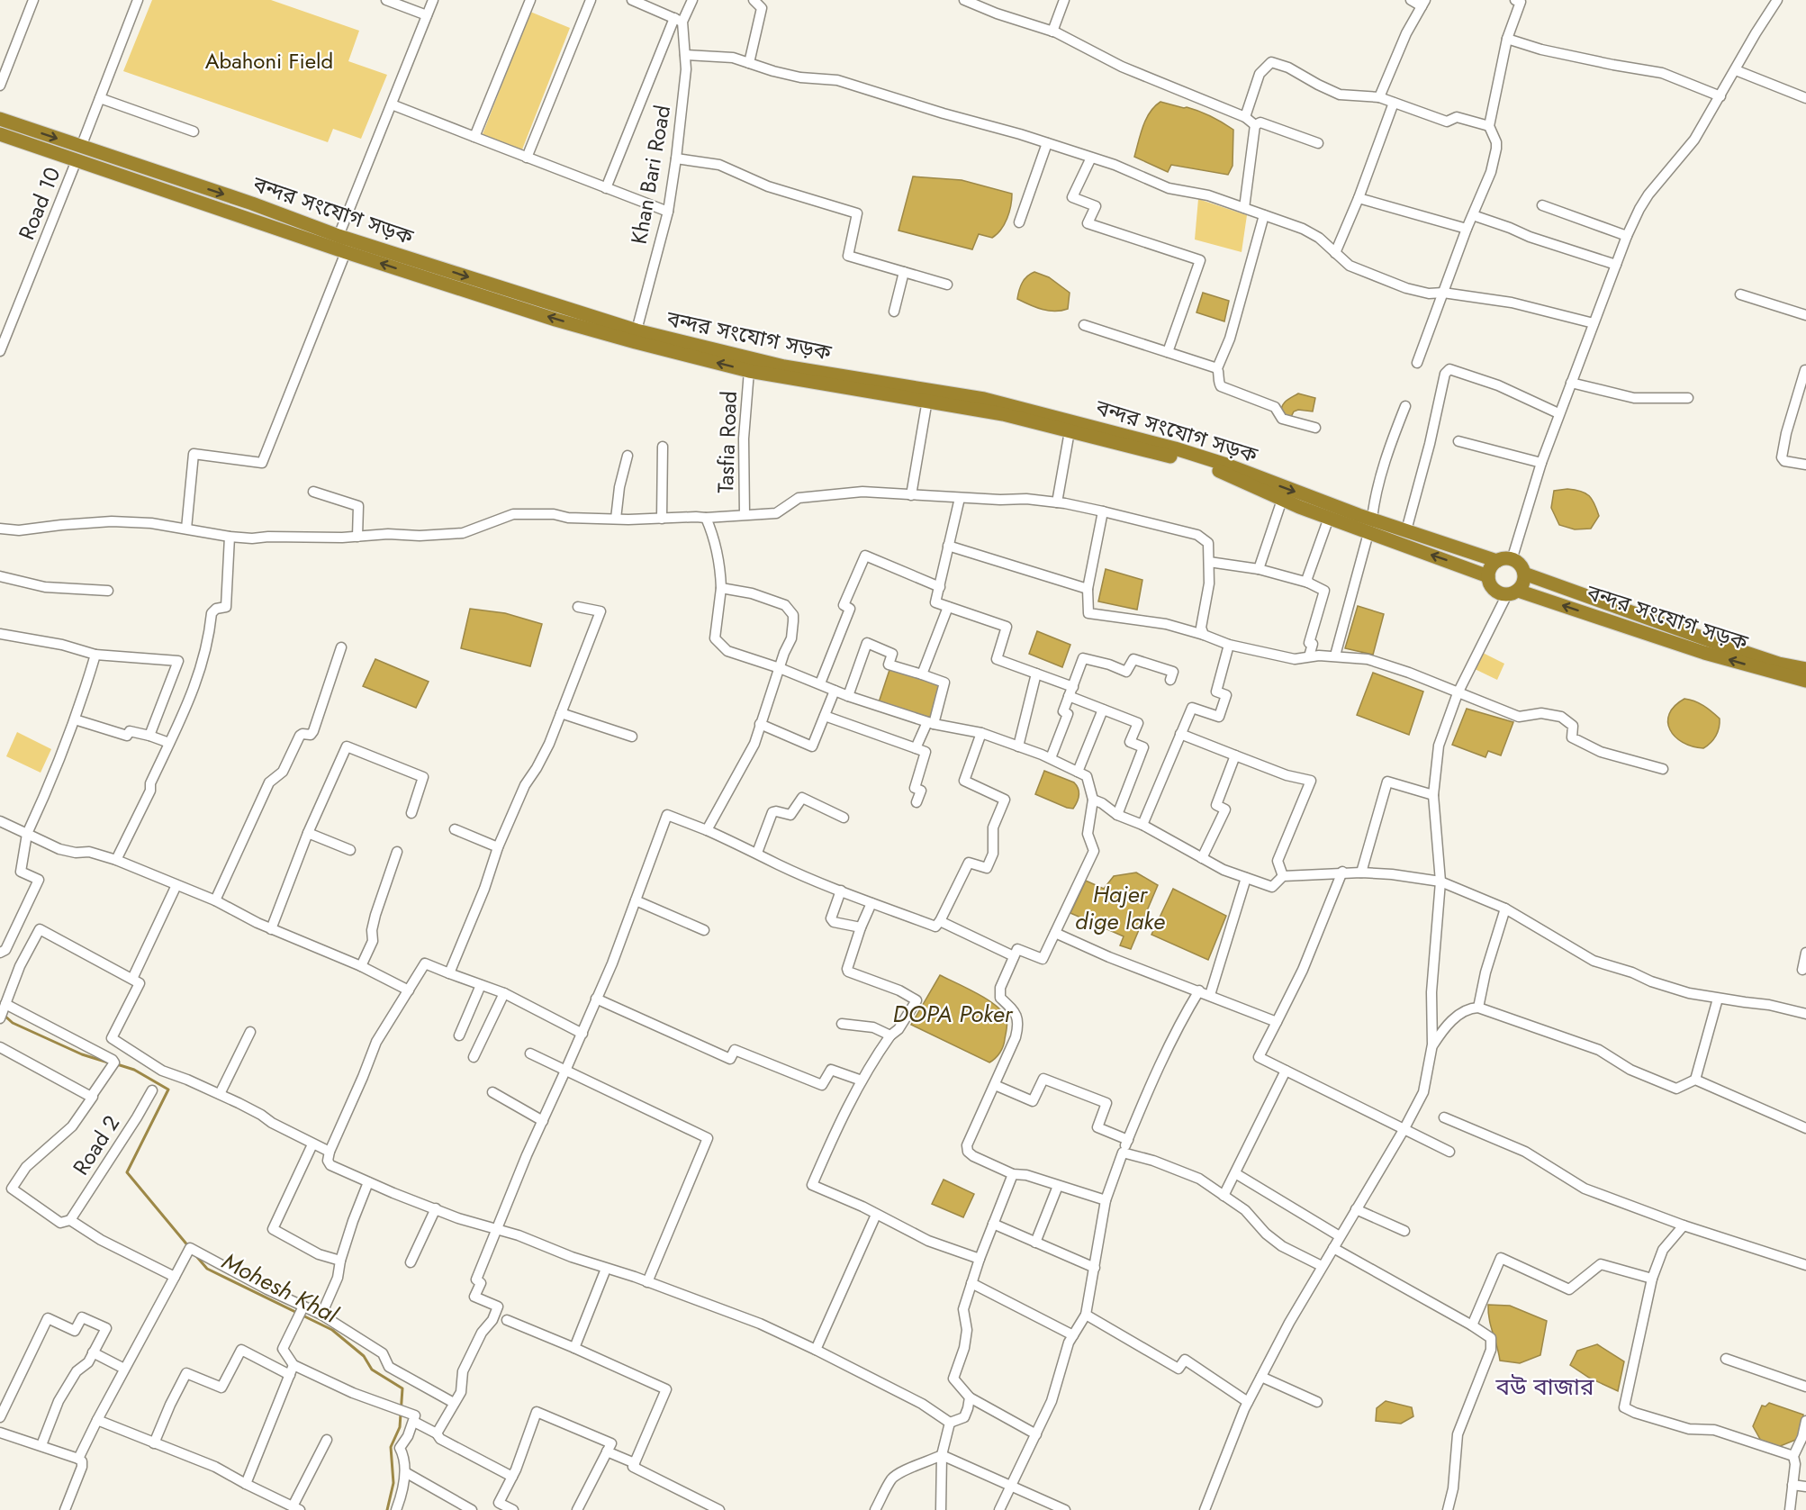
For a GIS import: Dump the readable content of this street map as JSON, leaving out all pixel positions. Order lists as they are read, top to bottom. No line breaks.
{"streets":{"highway":["বন্দর সংযোগ সড়ক"],"street":["Khan Bari Road","Road 10","Tasfia Road","Road 2"]},"crossings":[["Khan Bari Road","বন্দর সংযোগ সড়ক"],["Road 10","বন্দর সংযোগ সড়ক"],["বন্দর সংযোগ সড়ক","Tasfia Road"]],"districts":["বউ বাজার"],"water":["Hajer dige lake","DOPA Poker","Mohesh Khal"],"parks":["Abahoni Field"]}
